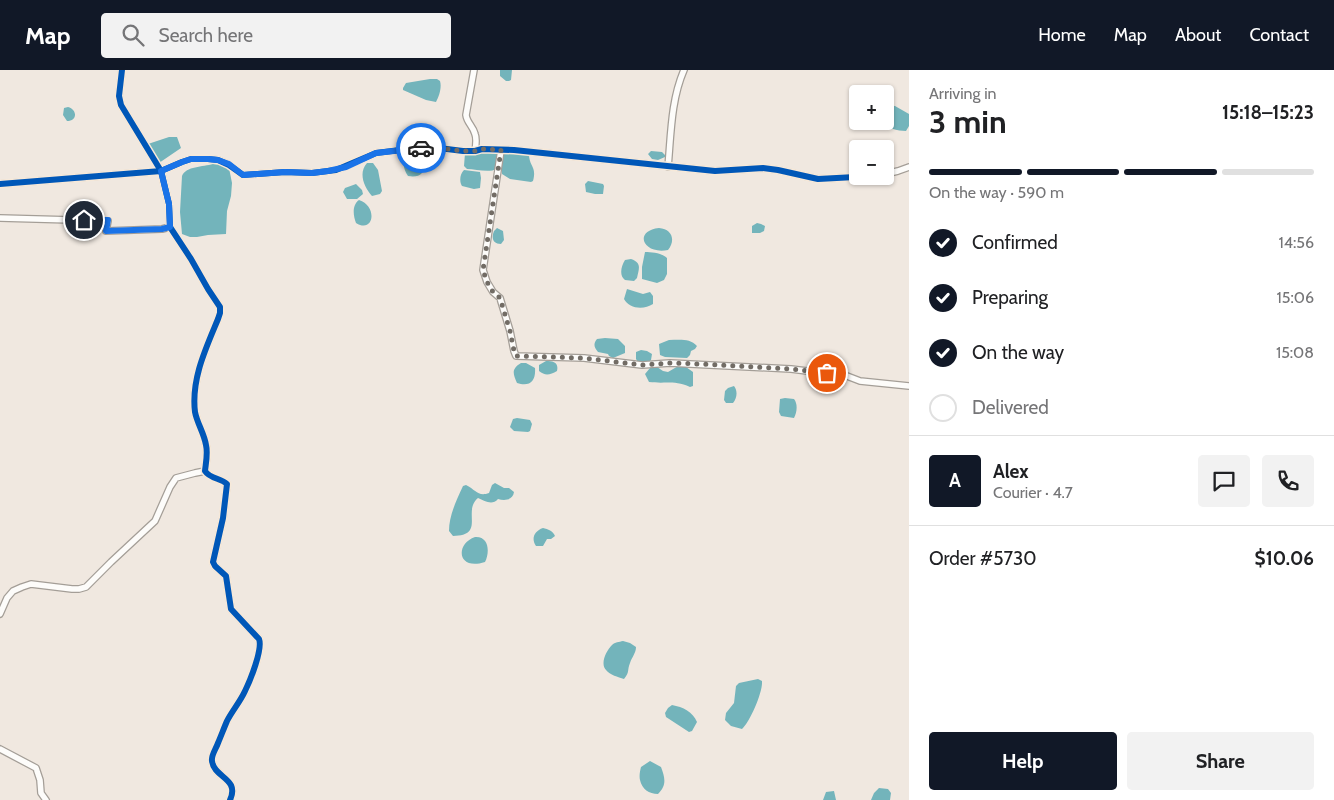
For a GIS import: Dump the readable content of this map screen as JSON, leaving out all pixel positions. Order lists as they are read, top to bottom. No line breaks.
{"page":{"header":"Map","search":"Search here","nav":["Home","Map","About","Contact"],"heading":["3 min","Arriving in","15:18–15:23"],"panel":["Alex","Courier · 4.7","Order #5730","$10.06"],"map_buttons":["+","−"],"bar":"On the way · 590 m","list":[["Confirmed","14:56"],["Preparing","15:06"],["On the way","15:08"],"Delivered"],"round":"A","buttons":["Help","Share"]}}
